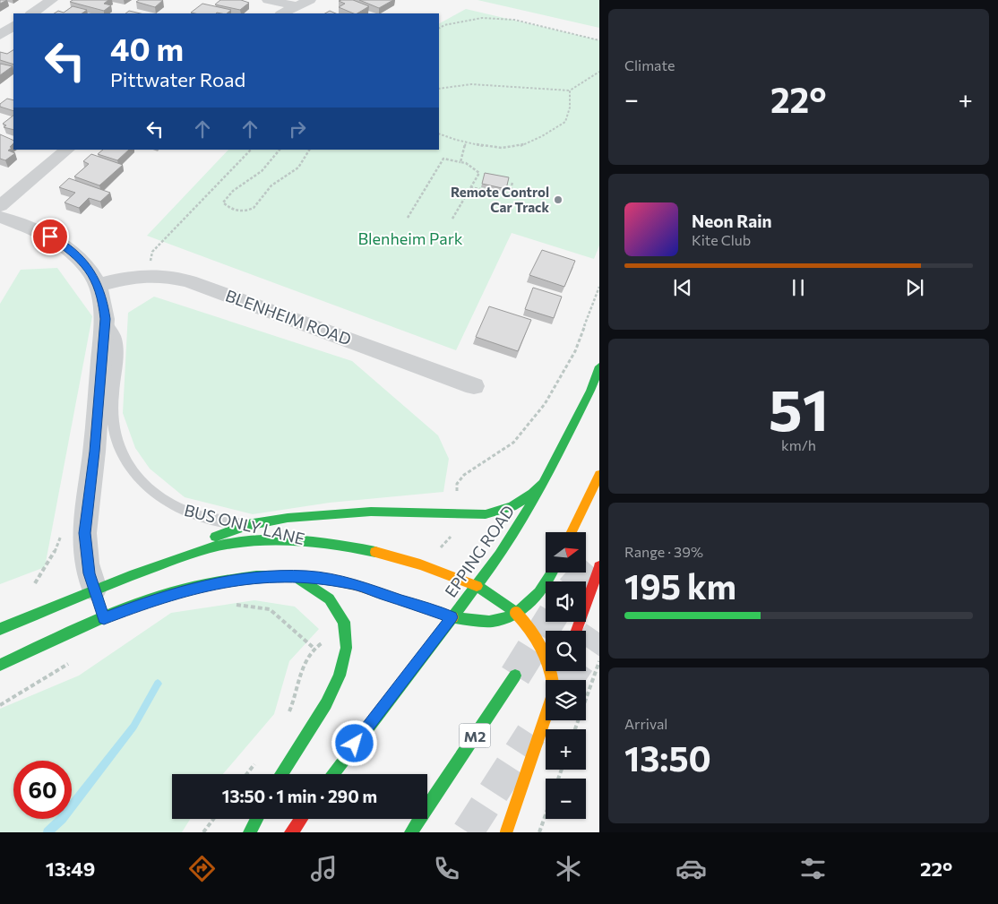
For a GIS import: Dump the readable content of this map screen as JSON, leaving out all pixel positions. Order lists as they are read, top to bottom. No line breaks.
{"streets":{"main road":["EPPING ROAD","M2"],"street":["BLENHEIM ROAD"],"lane":["BUS ONLY LANE"]},"parks":["Blenheim Park"],"places":["Remote Control Car Track"],"north":"right","page":{"tile":["Climate",["51","km/h"],["Range · 39%","195 km"],["Arrival","13:50"]],"turn":["40 m","Pittwater Road"],"heat":["−","22°","+"],"song":["Neon Rain","Kite Club"],"map_buttons":["+","−"],"limit":"60","trip":"13:50 · 1 min · 290 m","tabs":["13:49","22°"]}}
